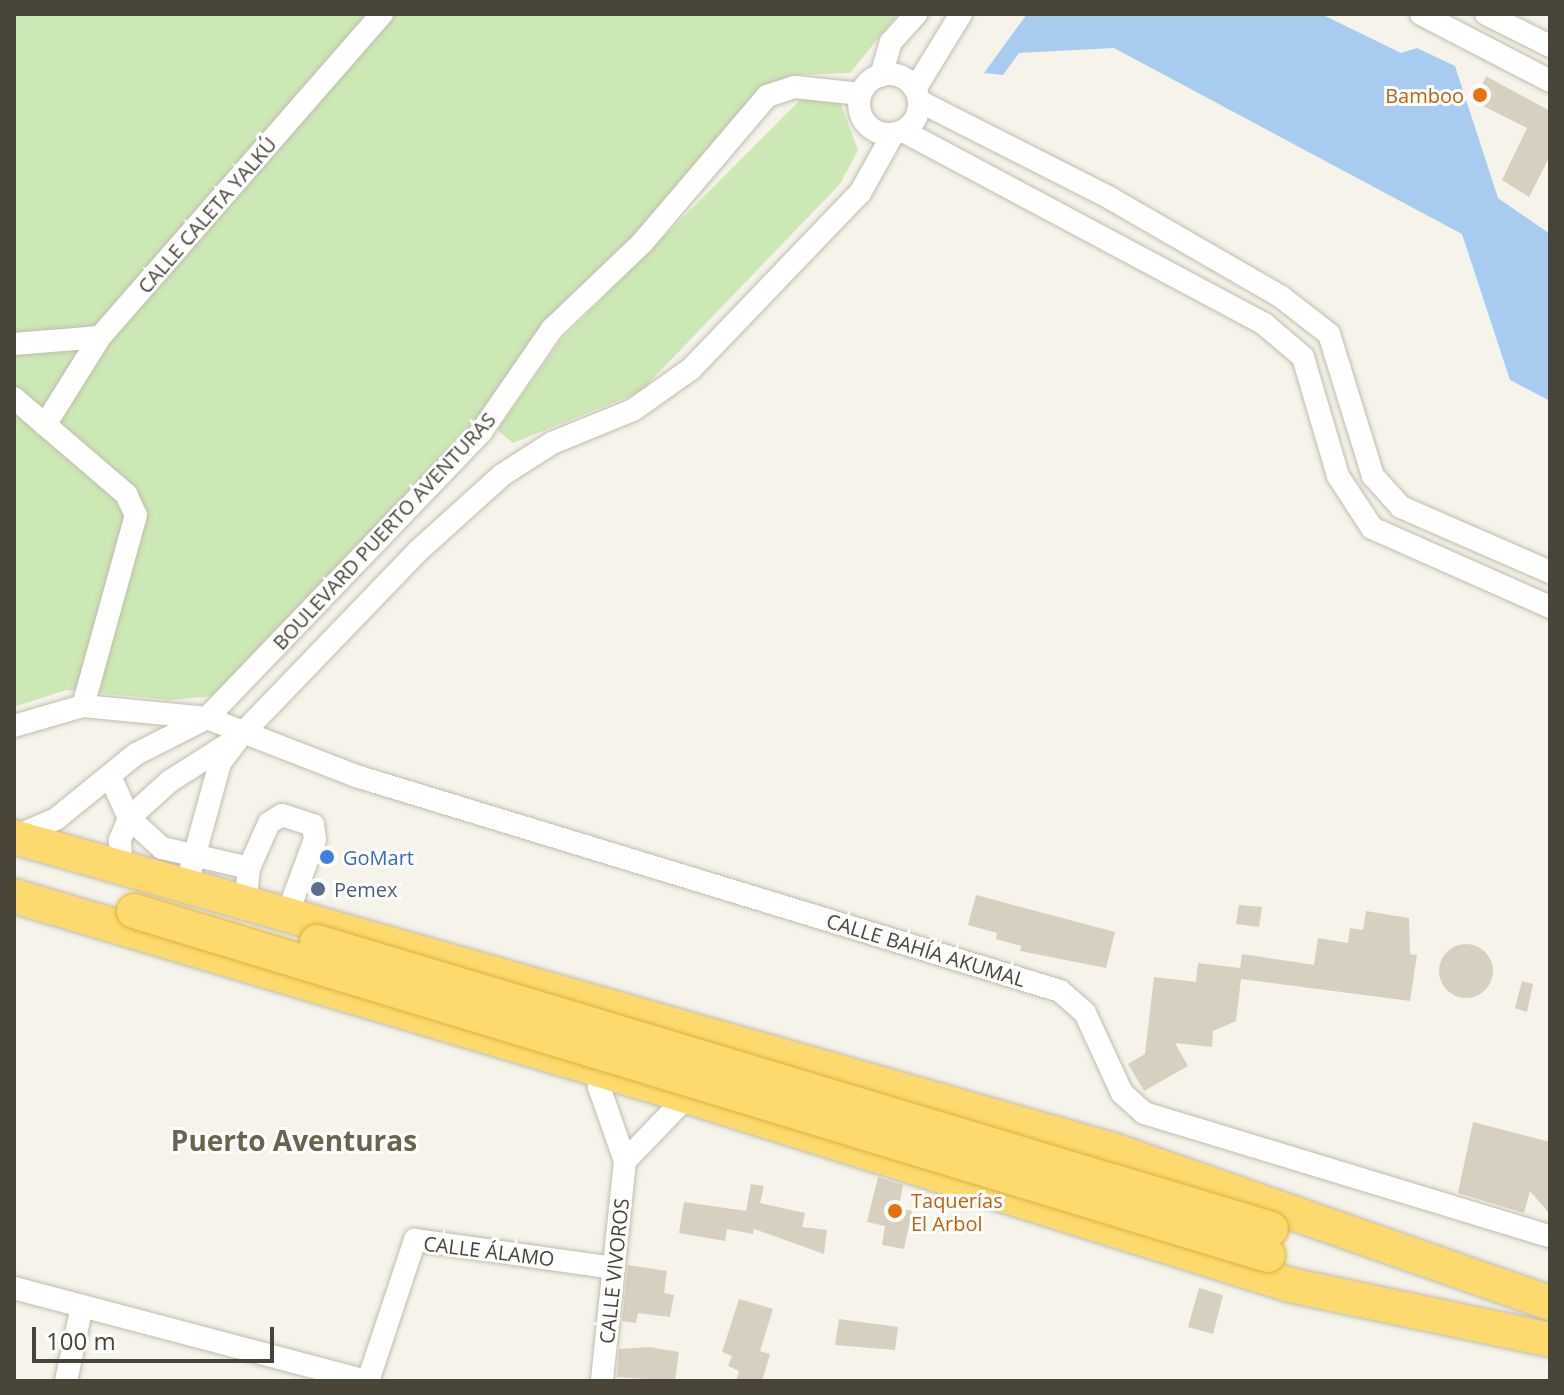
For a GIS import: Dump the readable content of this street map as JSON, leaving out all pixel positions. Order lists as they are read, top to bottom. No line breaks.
{"streets":{"street":["CALLE CALETA YALKÚ","BOULEVARD PUERTO AVENTURAS","CALLE BAHÍA AKUMAL","CALLE ÁLAMO","CALLE VIVOROS"]},"crossings":[["BOULEVARD PUERTO AVENTURAS","CALLE BAHÍA AKUMAL"],["CALLE ÁLAMO","CALLE VIVOROS"]],"districts":["Puerto Aventuras"],"places":["Bamboo","GoMart","Pemex","Taquerías El Arbol"],"scale_bar":"100 m"}
